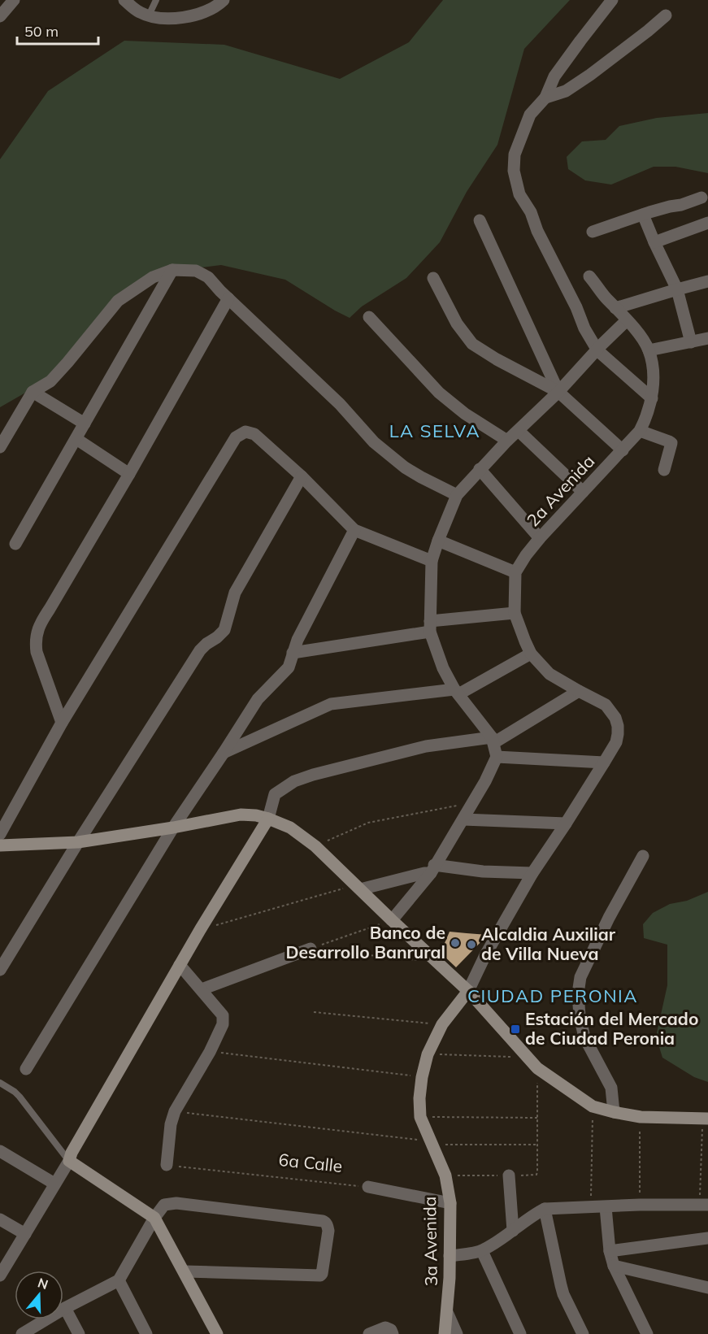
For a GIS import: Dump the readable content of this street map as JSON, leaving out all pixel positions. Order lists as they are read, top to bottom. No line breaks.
{"streets":{"street":["2a Avenida","3a Avenida"],"path":["6a Calle"]},"districts":["LA SELVA","CIUDAD PERONIA"],"places":{"other":["Banco de Desarrollo Banrural","Alcaldia Auxiliar de Villa Nueva"],"transit":["Estación del Mercado de Ciudad Peronia"]},"scale_bar":"50 m","north":"top"}
